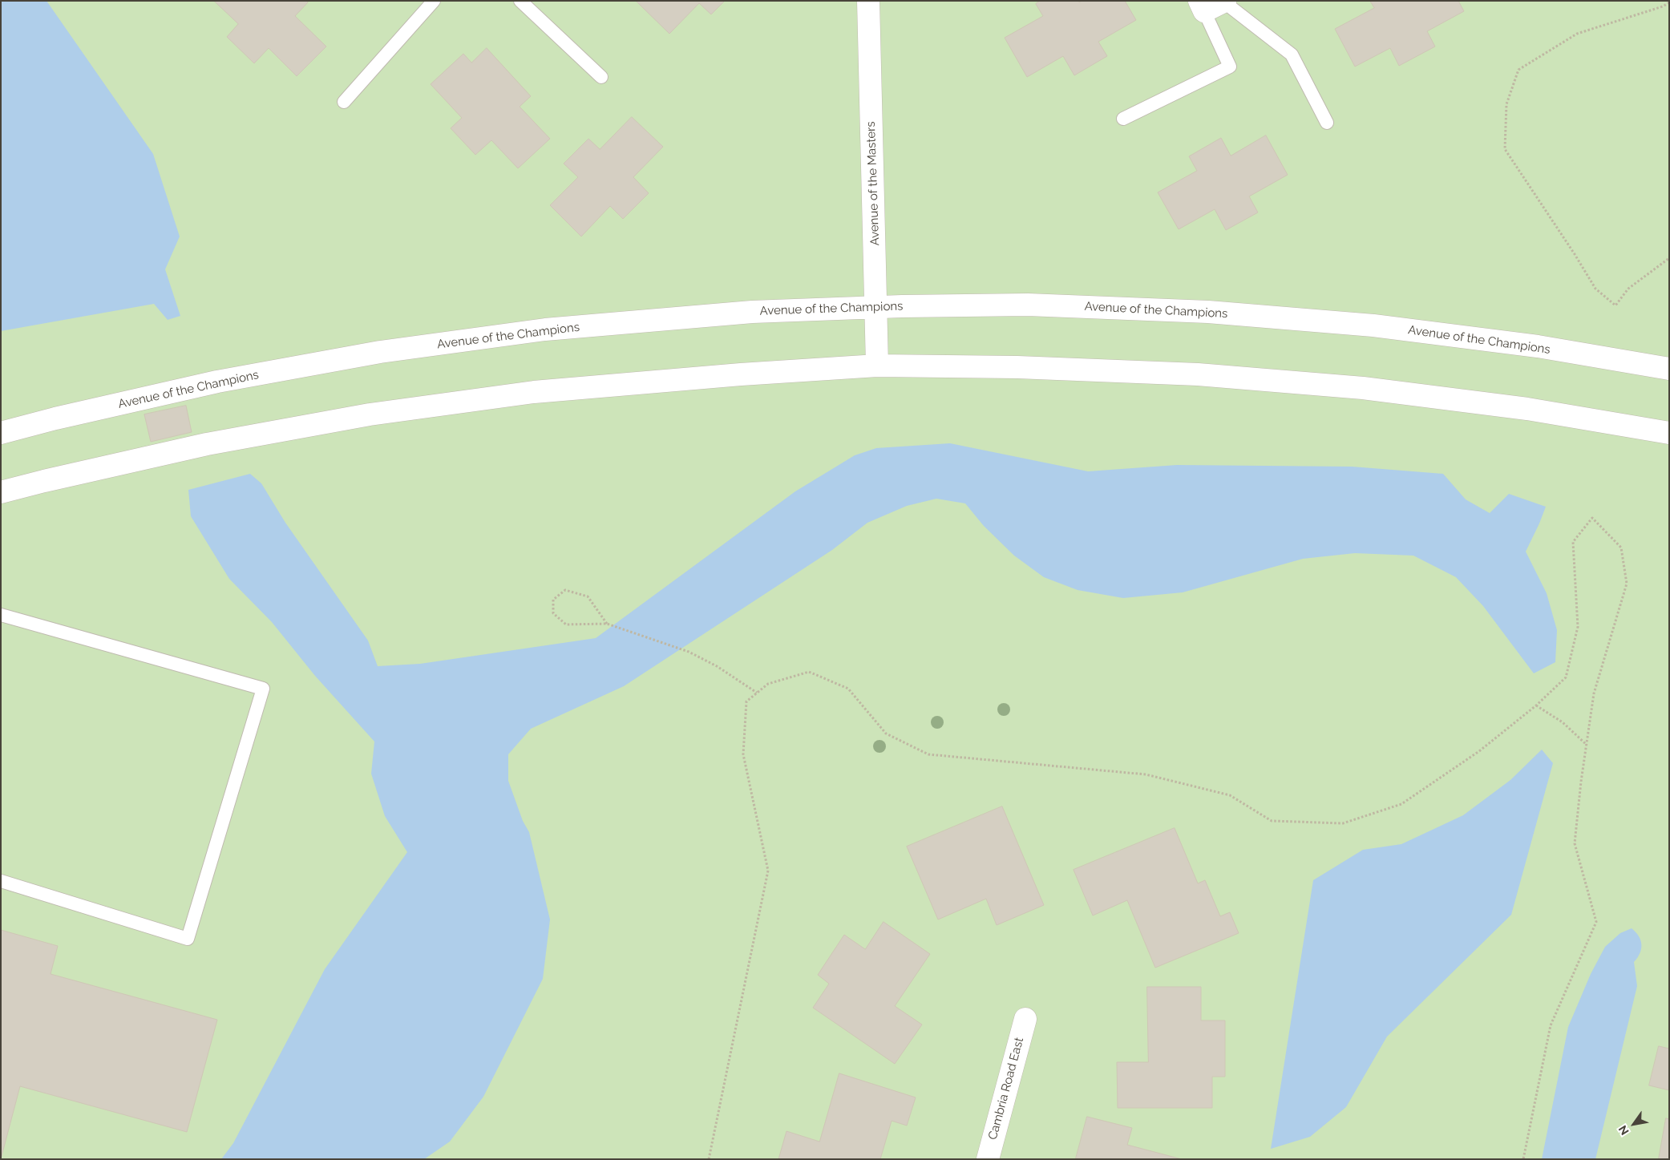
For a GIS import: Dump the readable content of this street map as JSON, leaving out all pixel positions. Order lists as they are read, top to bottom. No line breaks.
{"streets":{"street":["Avenue of the Masters","Avenue of the Champions","Cambria Road East"]},"crossings":[["Avenue of the Masters","Avenue of the Champions"]],"north":"bottom left"}
